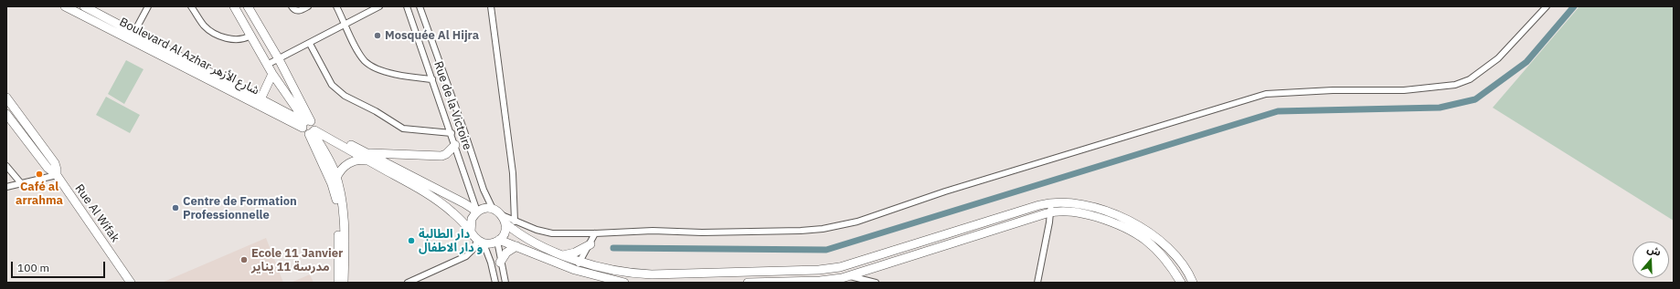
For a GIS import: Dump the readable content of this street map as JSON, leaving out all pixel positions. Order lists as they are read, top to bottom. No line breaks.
{"streets":{"main road":["Boulevard Al Azhar شارع الأزهر","Rue Al Wifak"],"street":["Rue de la Victoire"]},"crossings":[["Boulevard Al Azhar شارع الأزهر","Rue de la Victoire"]],"places":["Mosquée Al Hijra","Café al arrahma","Centre de Formation Professionnelle","دار الطالبة و دار الاطفال","Ecole 11 Janvier مدرسة 11 يناير"],"scale_bar":"100 m","north":"top"}
